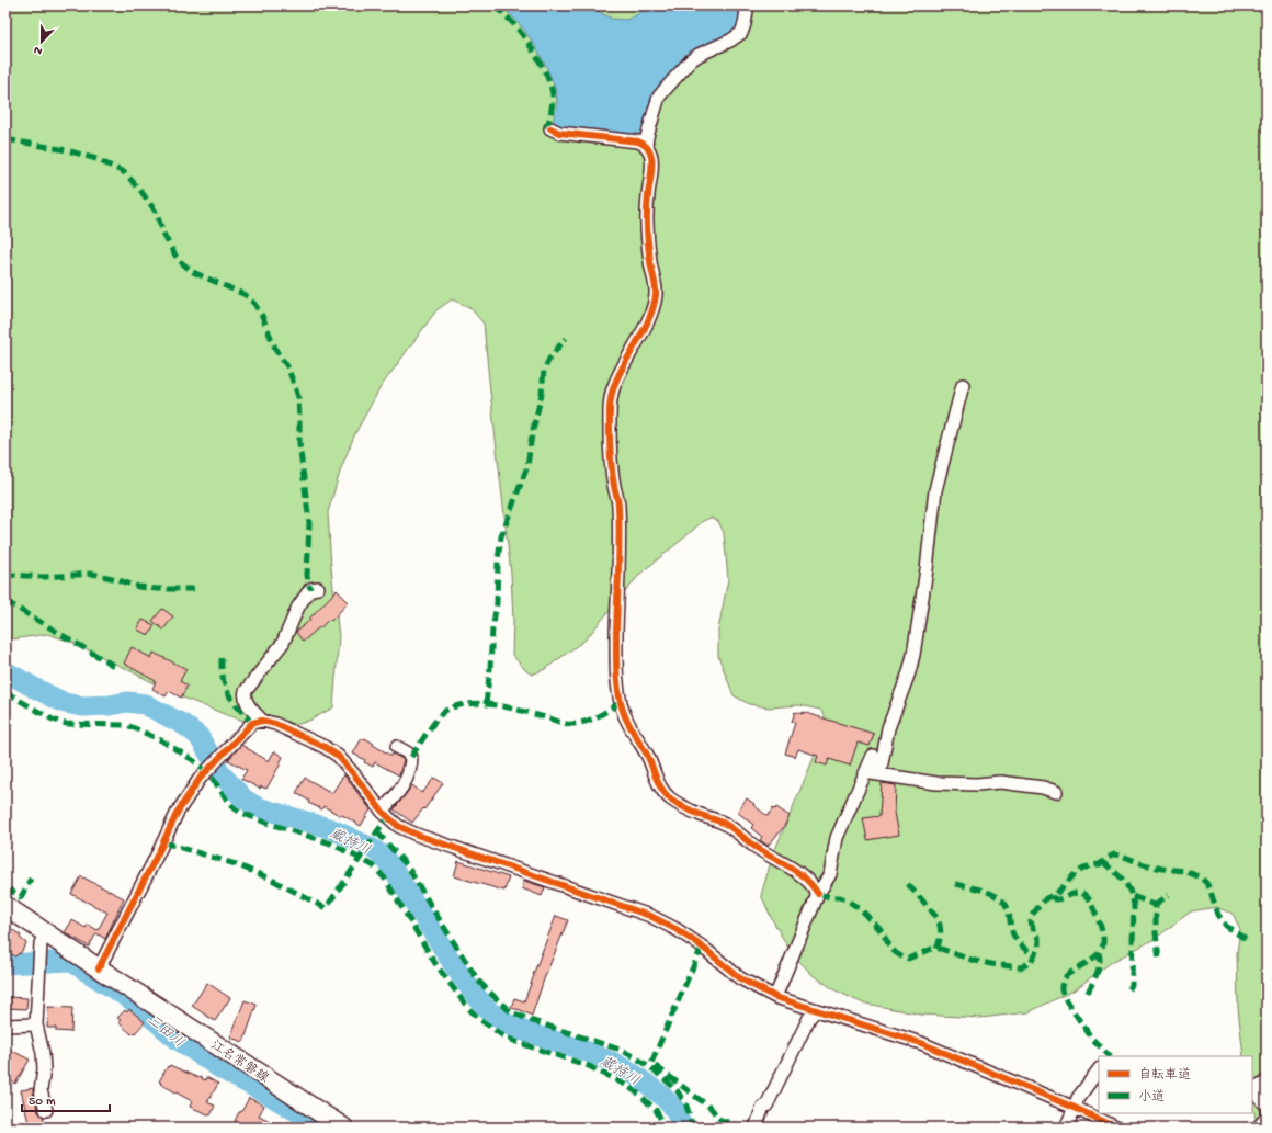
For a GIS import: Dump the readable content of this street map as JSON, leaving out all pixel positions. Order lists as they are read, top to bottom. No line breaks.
{"streets":{"main road":["江名常磐線"]},"water":["蔵持川","三田川"],"legend":["自転車道","小道"],"scale_bar":"50 m","north":"bottom"}
